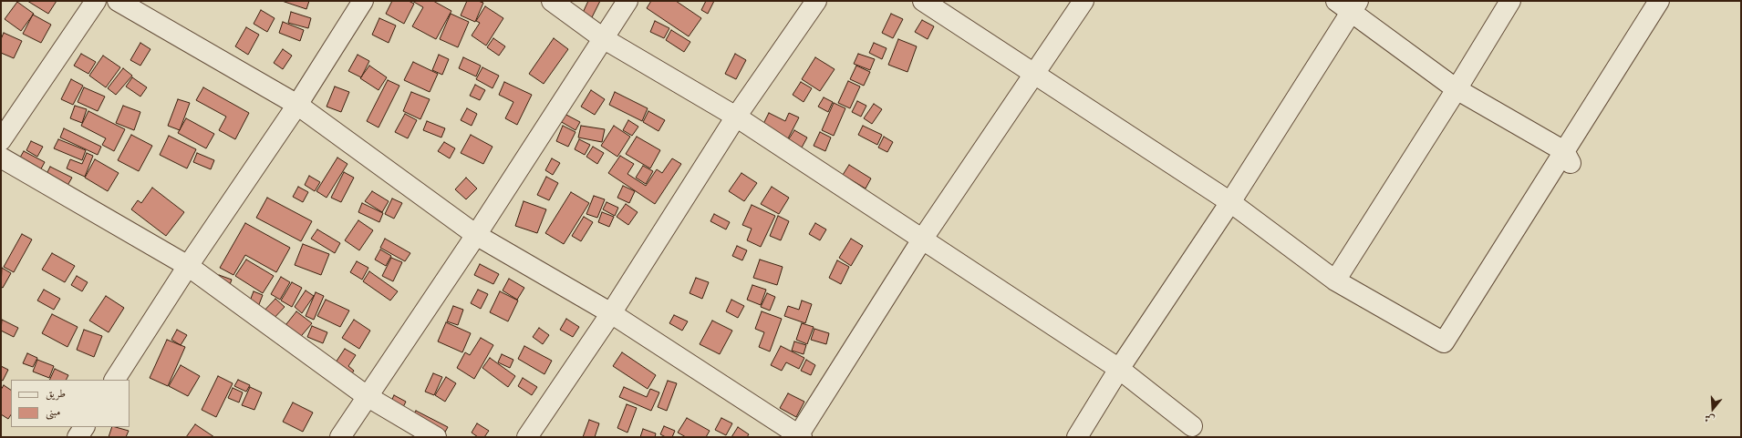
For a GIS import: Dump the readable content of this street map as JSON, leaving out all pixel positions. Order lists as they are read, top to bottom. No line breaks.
{"legend":["طريق","مبنى"],"north":"bottom"}
